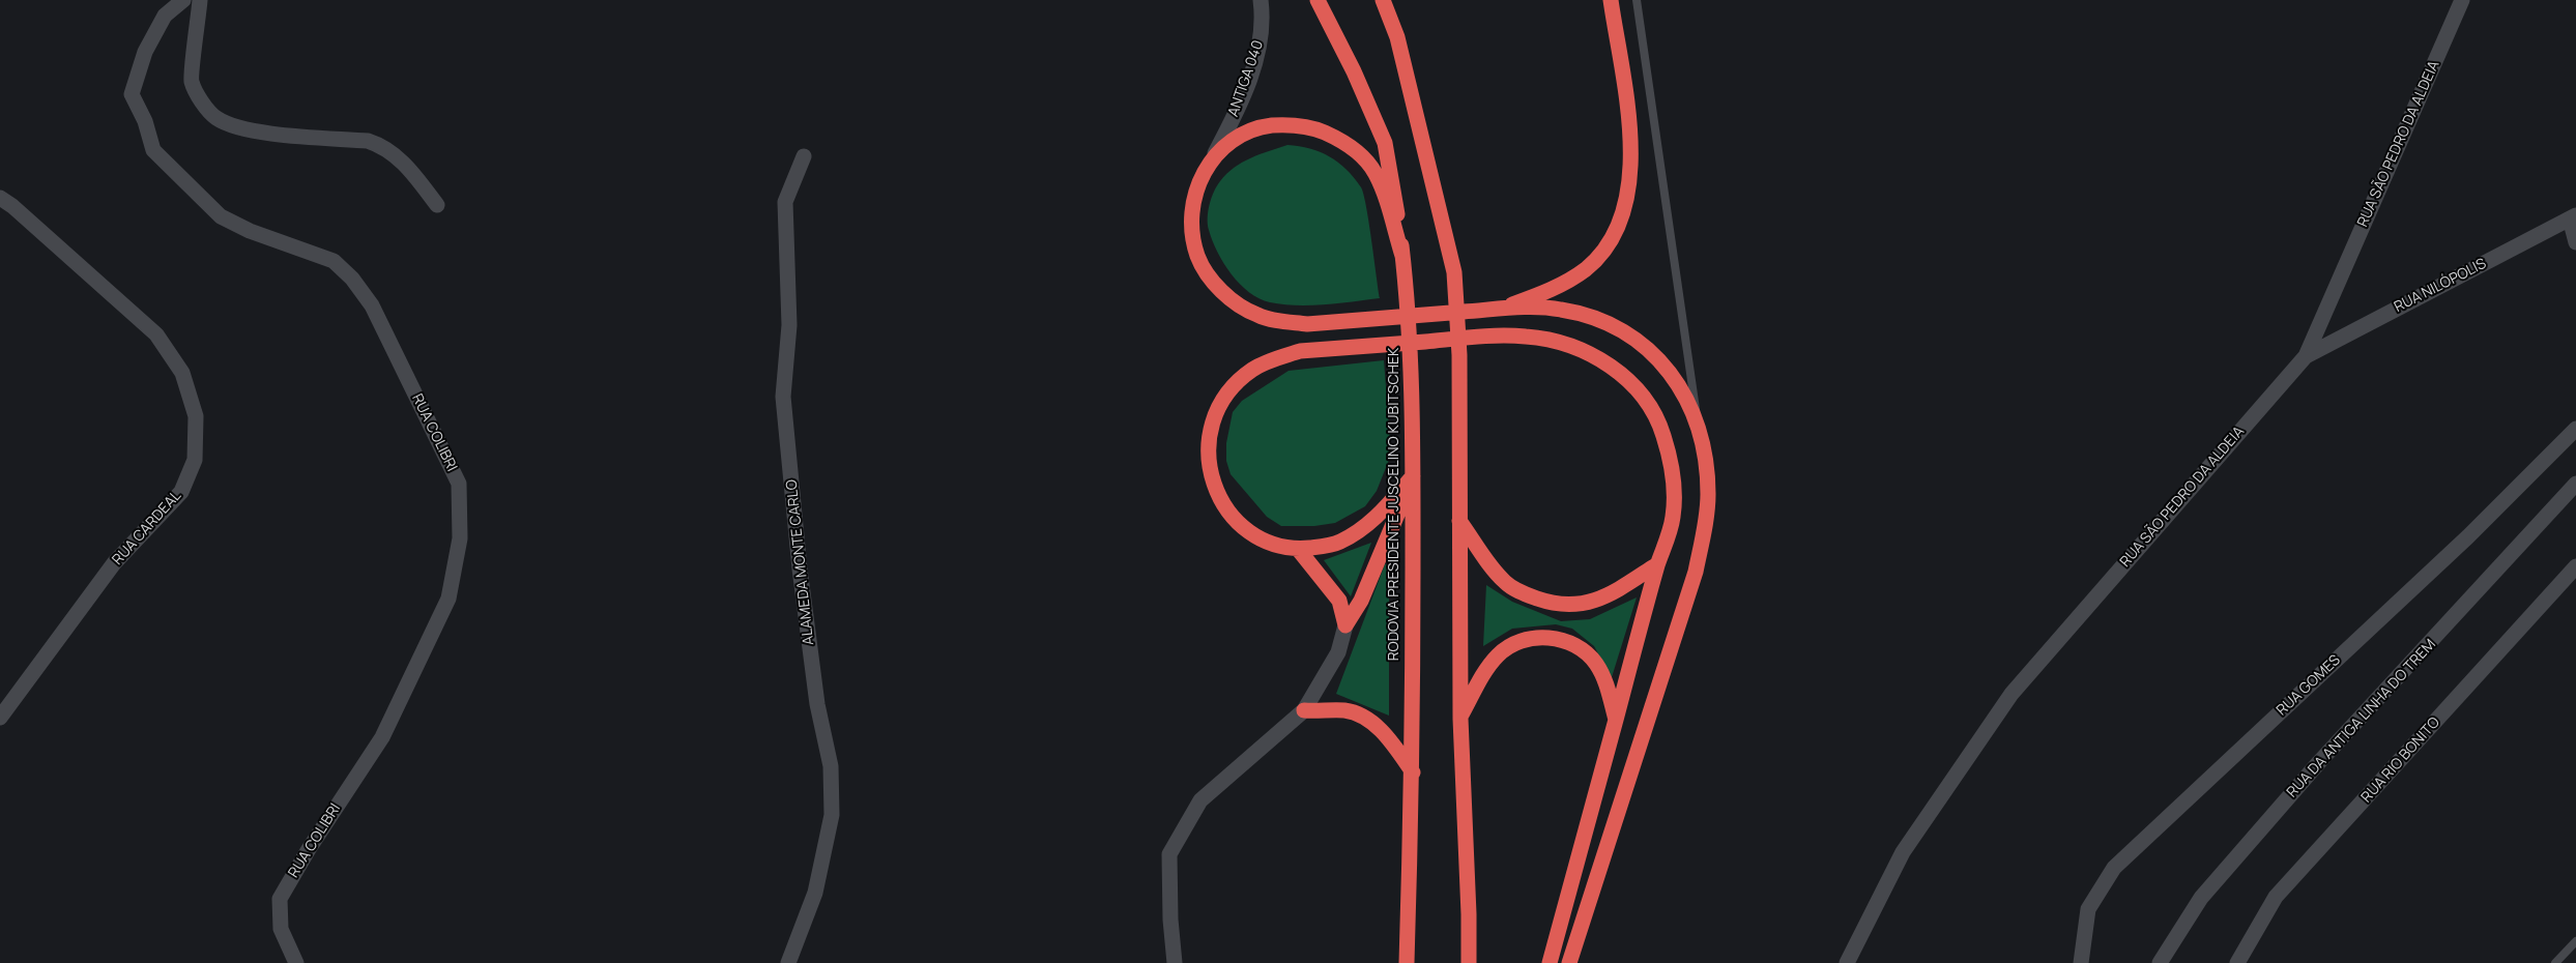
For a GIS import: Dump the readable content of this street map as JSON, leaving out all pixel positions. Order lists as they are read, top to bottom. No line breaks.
{"streets":{"highway":["RODOVIA PRESIDENTE JUSCELINO KUBITSCHEK"],"street":["ANTIGA 040","RUA SÃO PEDRO DA ALDEIA","RUA NILÓPOLIS","RUA COLIBRI","RUA CARDEAL","ALAMEDA MONTE CARLO","RUA GOMES","RUA DA ANTIGA LINHA DO TREM","RUA RIO BONITO"]},"crossings":[["RUA SÃO PEDRO DA ALDEIA","RUA NILÓPOLIS"]]}
